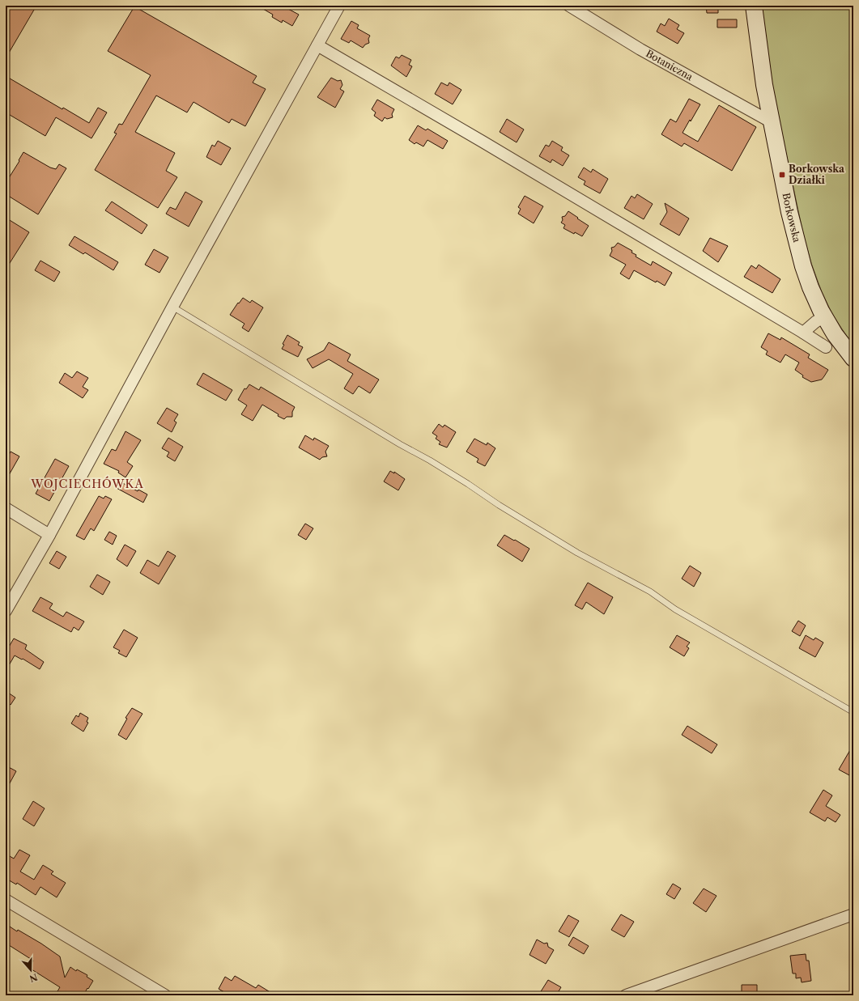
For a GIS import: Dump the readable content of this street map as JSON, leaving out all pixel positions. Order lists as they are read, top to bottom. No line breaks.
{"streets":{"street":["Botaniczna","Borkowska"]},"crossings":[["Botaniczna","Borkowska"]],"districts":["WOJCIECHÓWKA"],"places":{"transit":["Borkowska Działki"]},"north":"bottom"}
